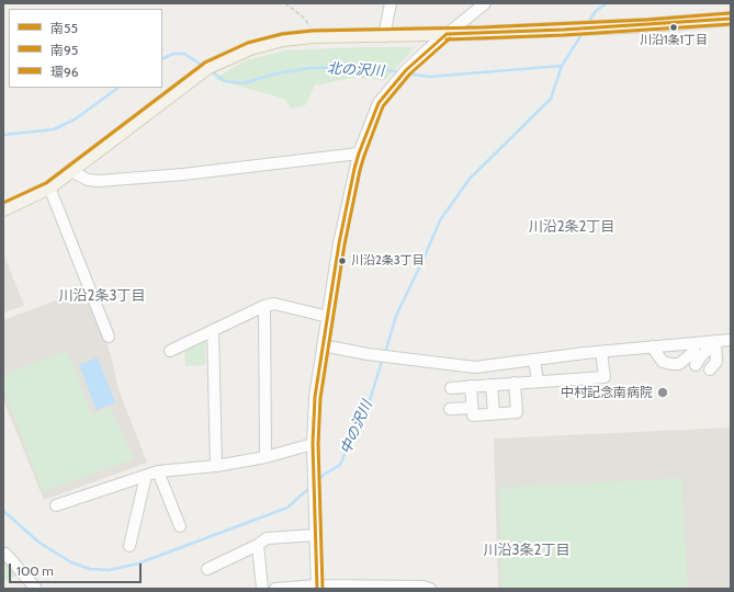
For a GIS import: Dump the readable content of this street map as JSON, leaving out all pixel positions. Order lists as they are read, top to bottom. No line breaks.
{"districts":["川沿2条2丁目","川沿2条3丁目","川沿3条2丁目"],"water":["北の沢川","中の沢川"],"places":["川沿1条1丁目","川沿2条3丁目","中村記念南病院"],"lines":["transit line 環96","transit line 南55","transit line 南95"],"legend":["南55","南95","環96"],"scale_bar":"100 m"}
